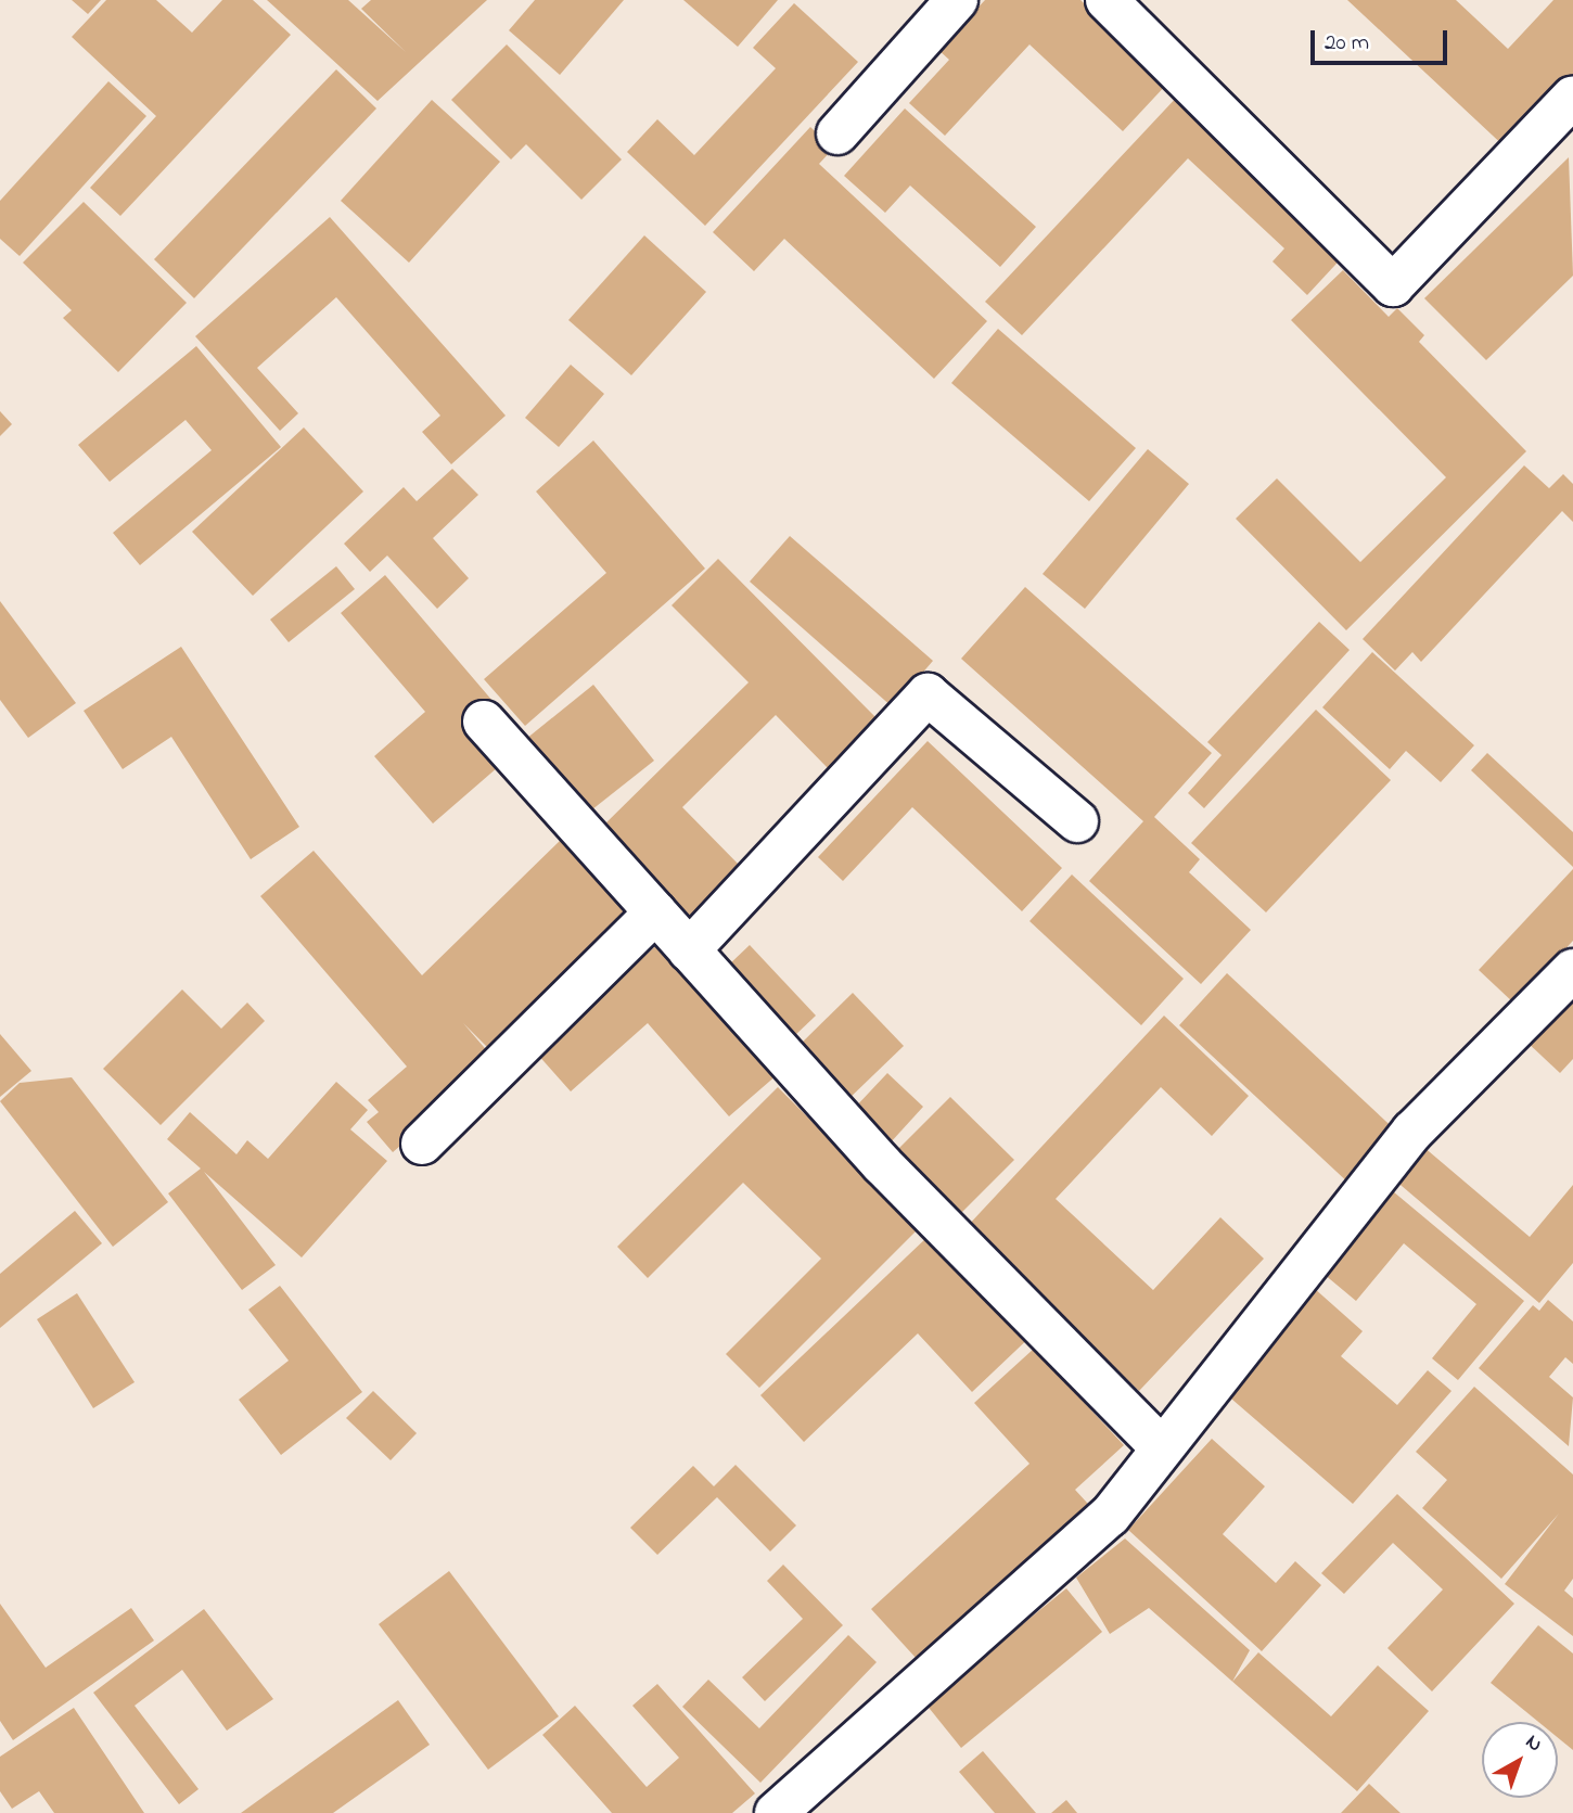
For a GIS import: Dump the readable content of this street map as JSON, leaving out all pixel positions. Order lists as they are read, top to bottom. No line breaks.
{"scale_bar":"20 m","north":"top right"}
